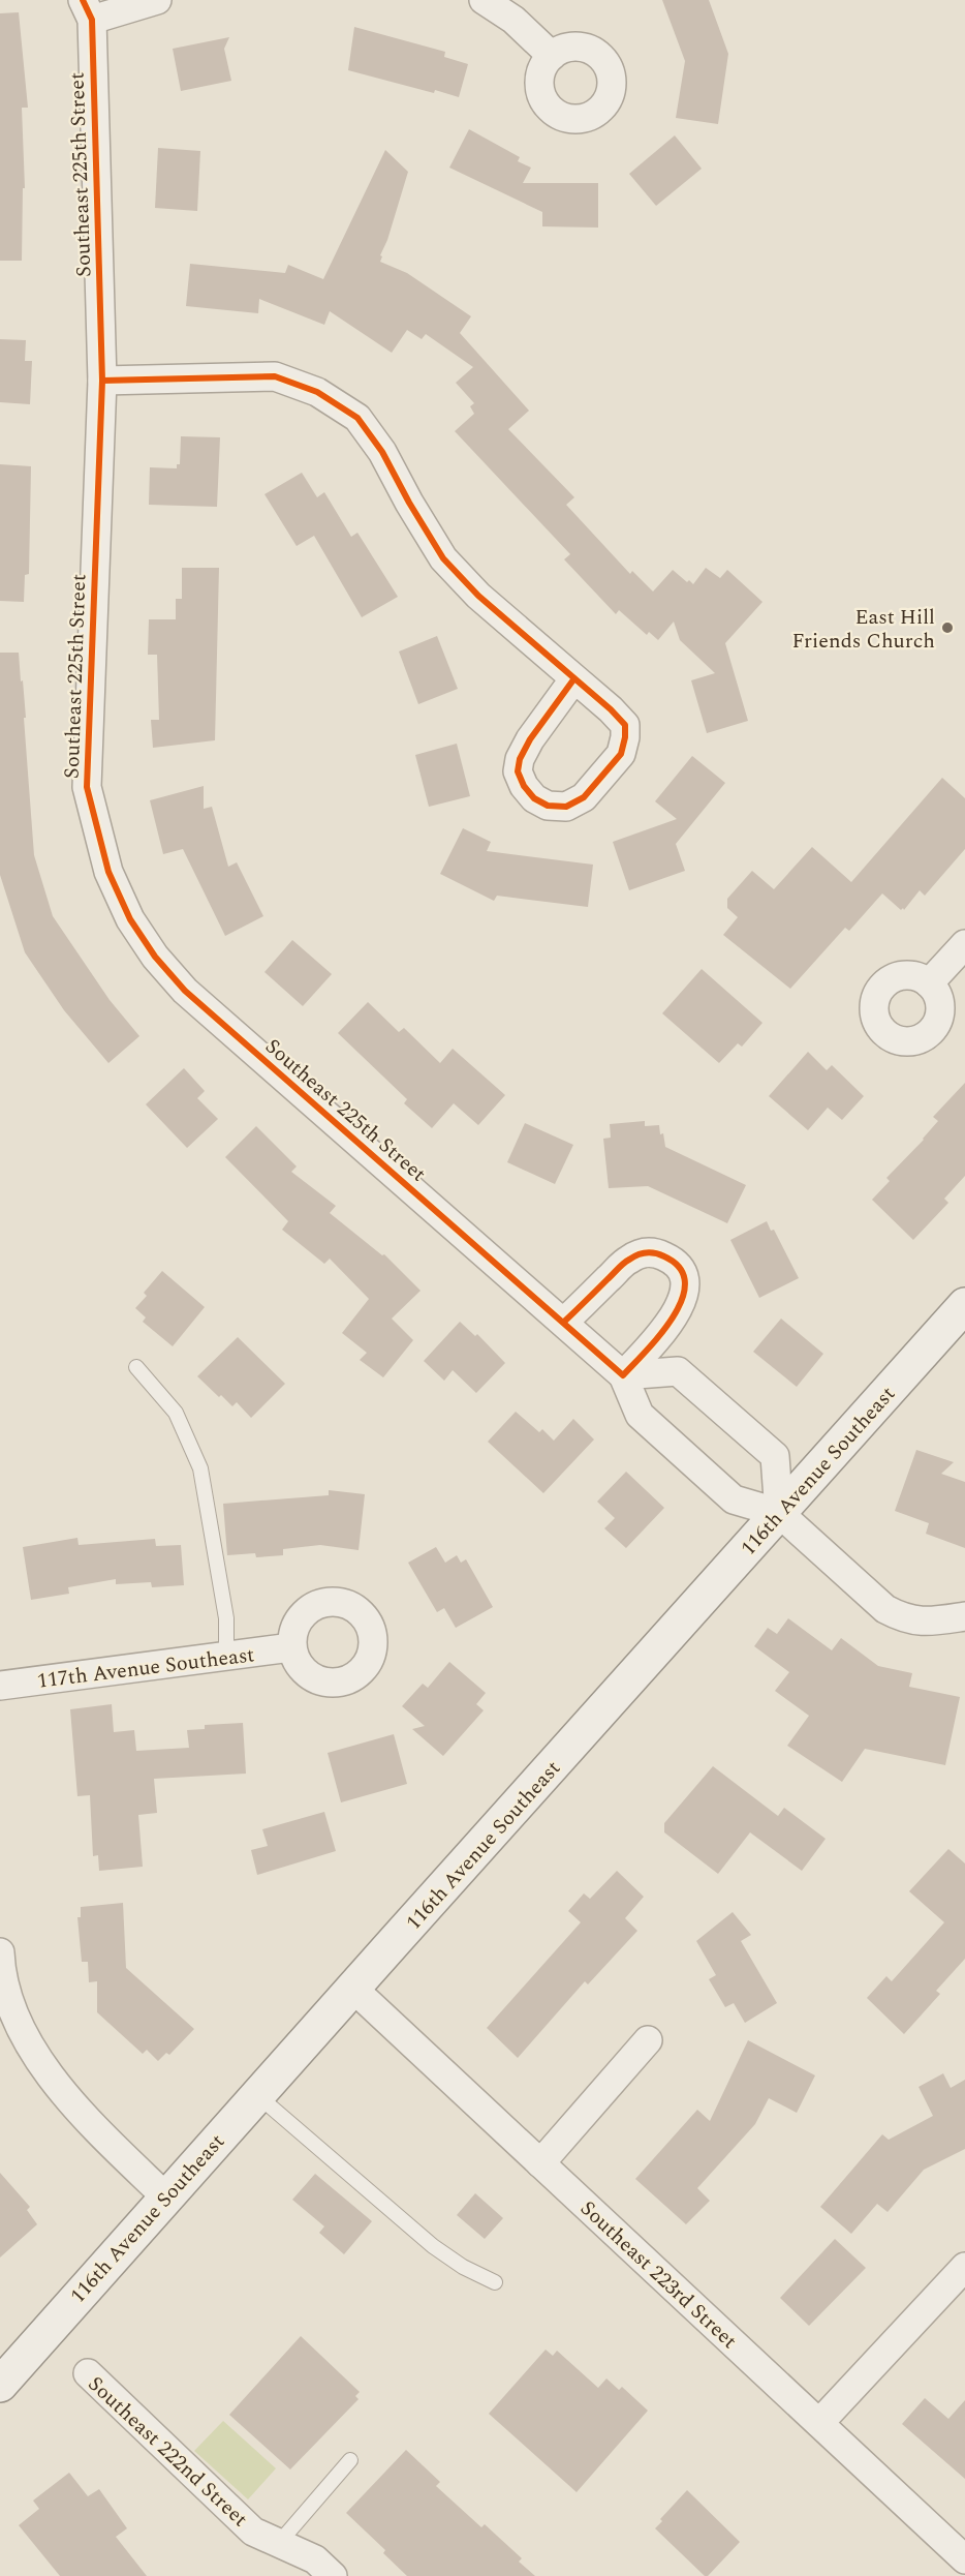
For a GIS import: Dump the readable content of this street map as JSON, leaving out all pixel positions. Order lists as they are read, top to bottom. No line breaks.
{"streets":{"main road":["116th Avenue Southeast"],"street":["Southeast 225th Street","117th Avenue Southeast","Southeast 223rd Street","Southeast 222nd Street"]},"crossings":[["Southeast 225th Street","116th Avenue Southeast"],["116th Avenue Southeast","Southeast 223rd Street"]],"places":["East Hill Friends Church"]}
